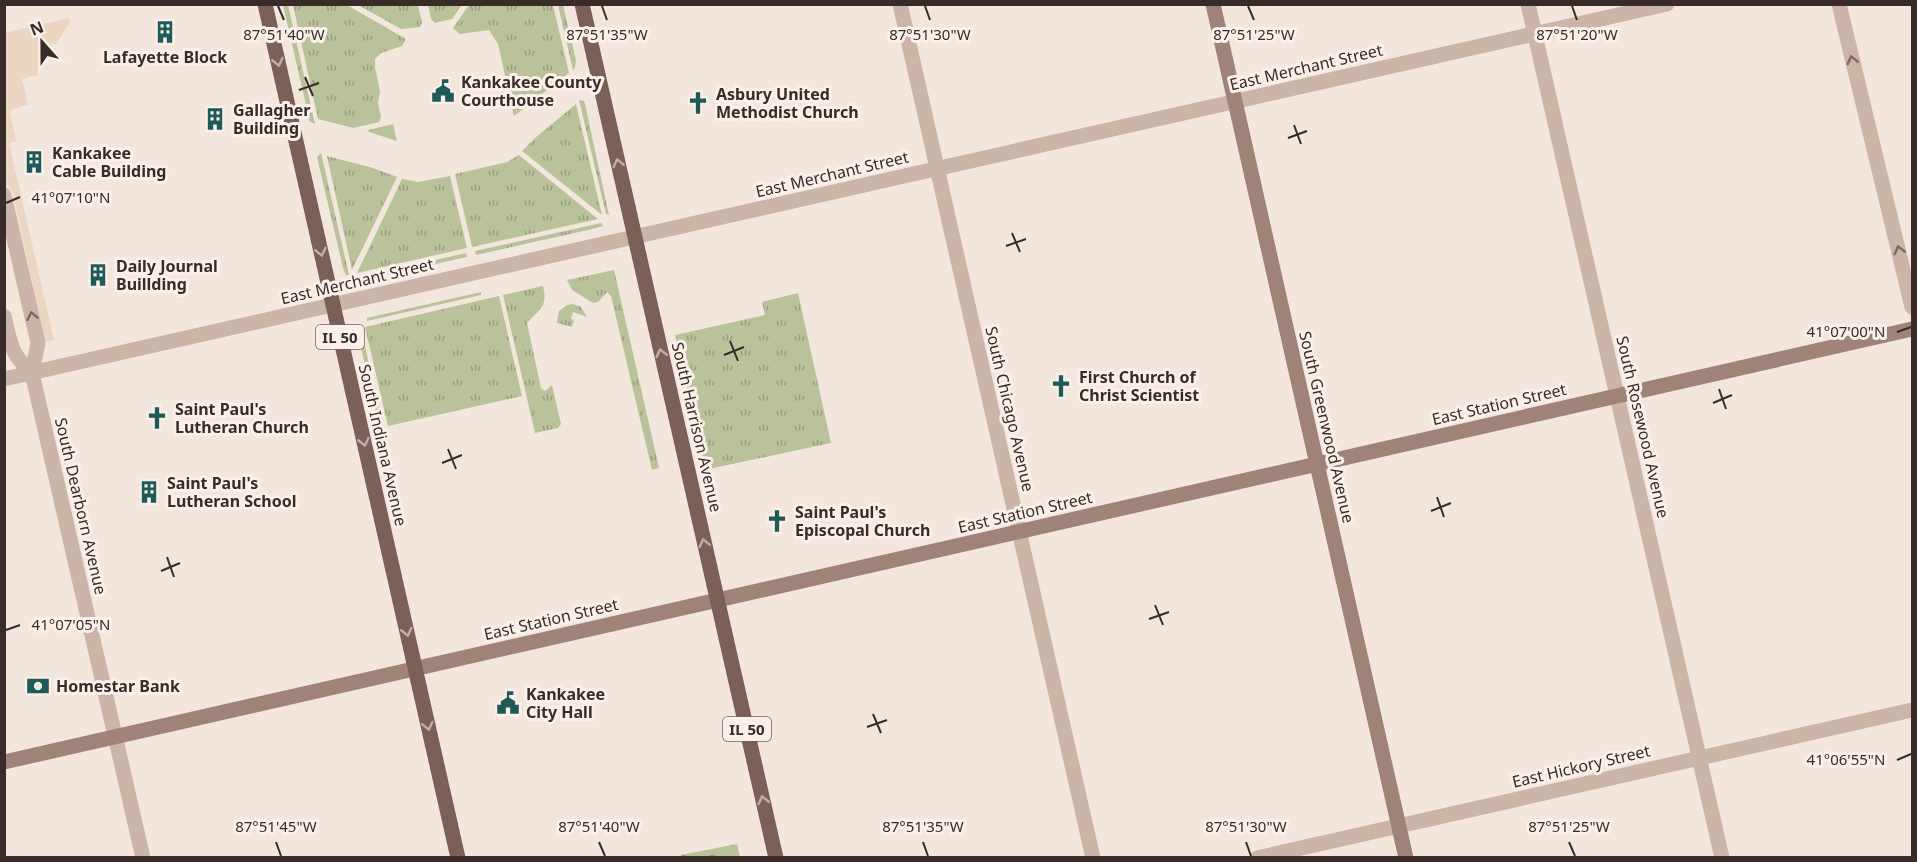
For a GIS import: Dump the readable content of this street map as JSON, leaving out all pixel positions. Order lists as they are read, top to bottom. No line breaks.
{"streets":{"main road":["IL 50","East Station Street","South Harrison Avenue","South Greenwood Avenue","South Indiana Avenue"],"street":["East Merchant Street","South Chicago Avenue","South Rosewood Avenue","South Dearborn Avenue","East Hickory Street"]},"crossings":[["East Merchant Street","South Chicago Avenue"],["East Merchant Street","South Harrison Avenue"],["East Merchant Street","South Greenwood Avenue"],["East Merchant Street","South Rosewood Avenue"],["East Merchant Street","South Indiana Avenue"],["East Merchant Street","South Dearborn Avenue"],["East Station Street","South Chicago Avenue"],["East Station Street","South Harrison Avenue"],["East Station Street","South Greenwood Avenue"],["East Station Street","South Rosewood Avenue"],["East Station Street","South Indiana Avenue"],["East Station Street","South Dearborn Avenue"],["South Greenwood Avenue","East Hickory Street"],["South Rosewood Avenue","East Hickory Street"]],"one_way":["South Harrison Avenue","South Indiana Avenue"],"places":{"building":["Lafayette Block","Gallagher Building","Kankakee Cable Building","Daily Journal Buillding","Saint Paul's Lutheran School"],"public building":["Kankakee County Courthouse","Kankakee City Hall"],"church":["Asbury United Methodist Church","First Church of Christ Scientist","Saint Paul's Lutheran Church","Saint Paul's Episcopal Church"],"bank":["Homestar Bank"]},"north":"top","coordinates":["87°51'40\"W","87°51'35\"W","87°51'30\"W","87°51'25\"W","87°51'20\"W","41°07'10\"N","41°07'00\"N","41°07'05\"N","41°06'55\"N","87°51'45\"W"]}
